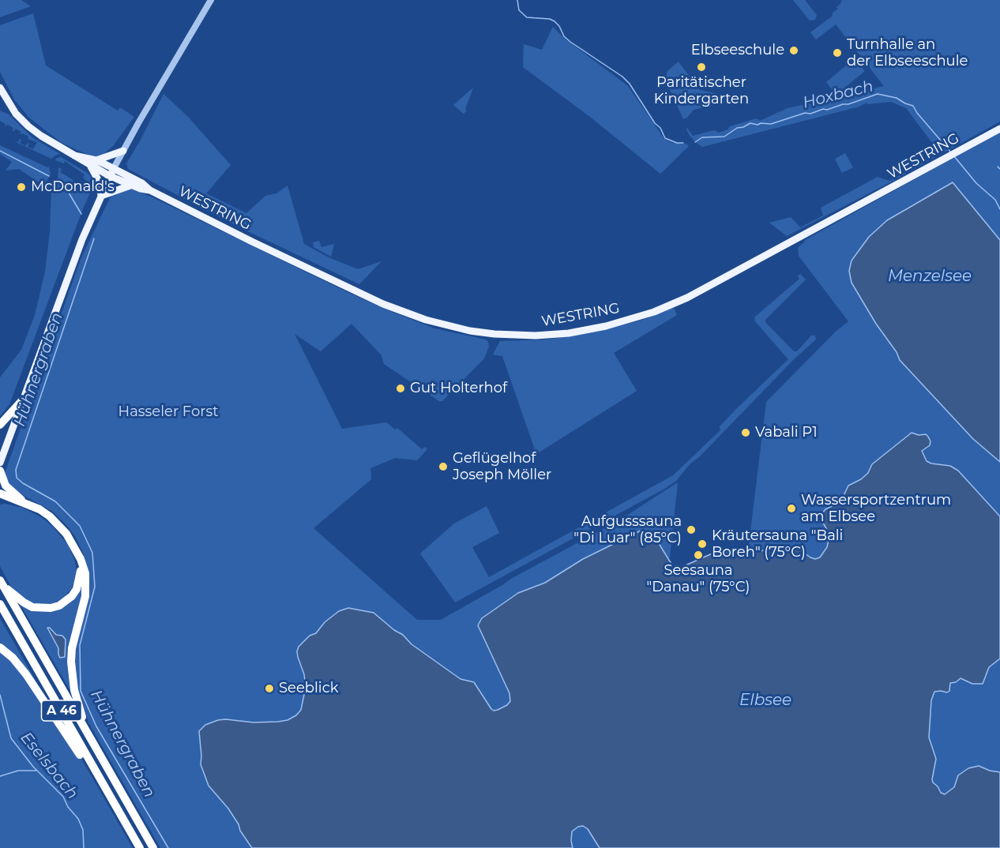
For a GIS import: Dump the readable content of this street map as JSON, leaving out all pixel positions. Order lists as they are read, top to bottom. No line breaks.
{"streets":{"highway":["A 46"],"main road":["WESTRING"]},"water":["Hoxbach","Menzelsee","Hühnergraben","Elbsee","Eselsbach"],"parks":["Hasseler Forst"],"places":["Elbseeschule","Turnhalle an der Elbseeschule","Paritätischer Kindergarten","McDonald's","Gut Holterhof","Vabali P1","Geflügelhof Joseph Möller","Wassersportzentrum am Elbsee","Aufgusssauna \"Di Luar\" (85°C)","Kräutersauna \"Bali Boreh\" (75°C)","Seesauna \"Danau\" (75°C)","Seeblick"]}
